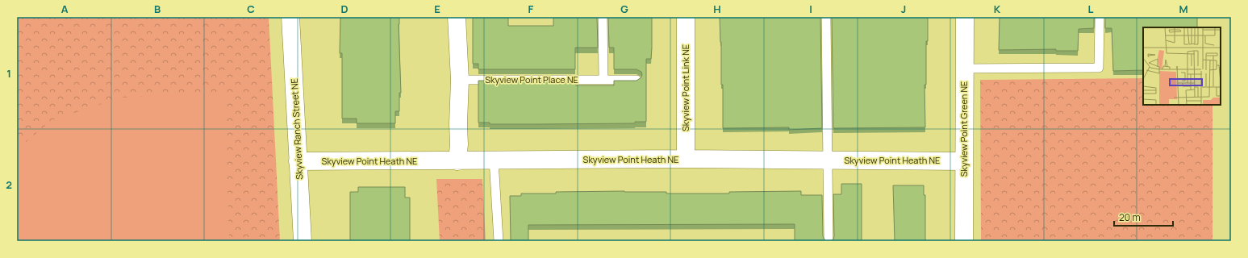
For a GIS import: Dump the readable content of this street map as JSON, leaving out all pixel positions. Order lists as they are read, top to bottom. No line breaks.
{"streets":{"street":["Skyview Point Link NE","Skyview Ranch Street NE","Skyview Point Green NE","Skyview Point Heath NE"],"lane":["Skyview Point Place NE"]},"crossings":[["Skyview Point Link NE","Skyview Point Heath NE"],["Skyview Ranch Street NE","Skyview Point Heath NE"],["Skyview Point Green NE","Skyview Point Heath NE"]],"scale_bar":"20 m","grid":{"columns":["A","B","C","D","E","F","G","H","I","J","K","L","M"],"rows":["1","2"]}}
